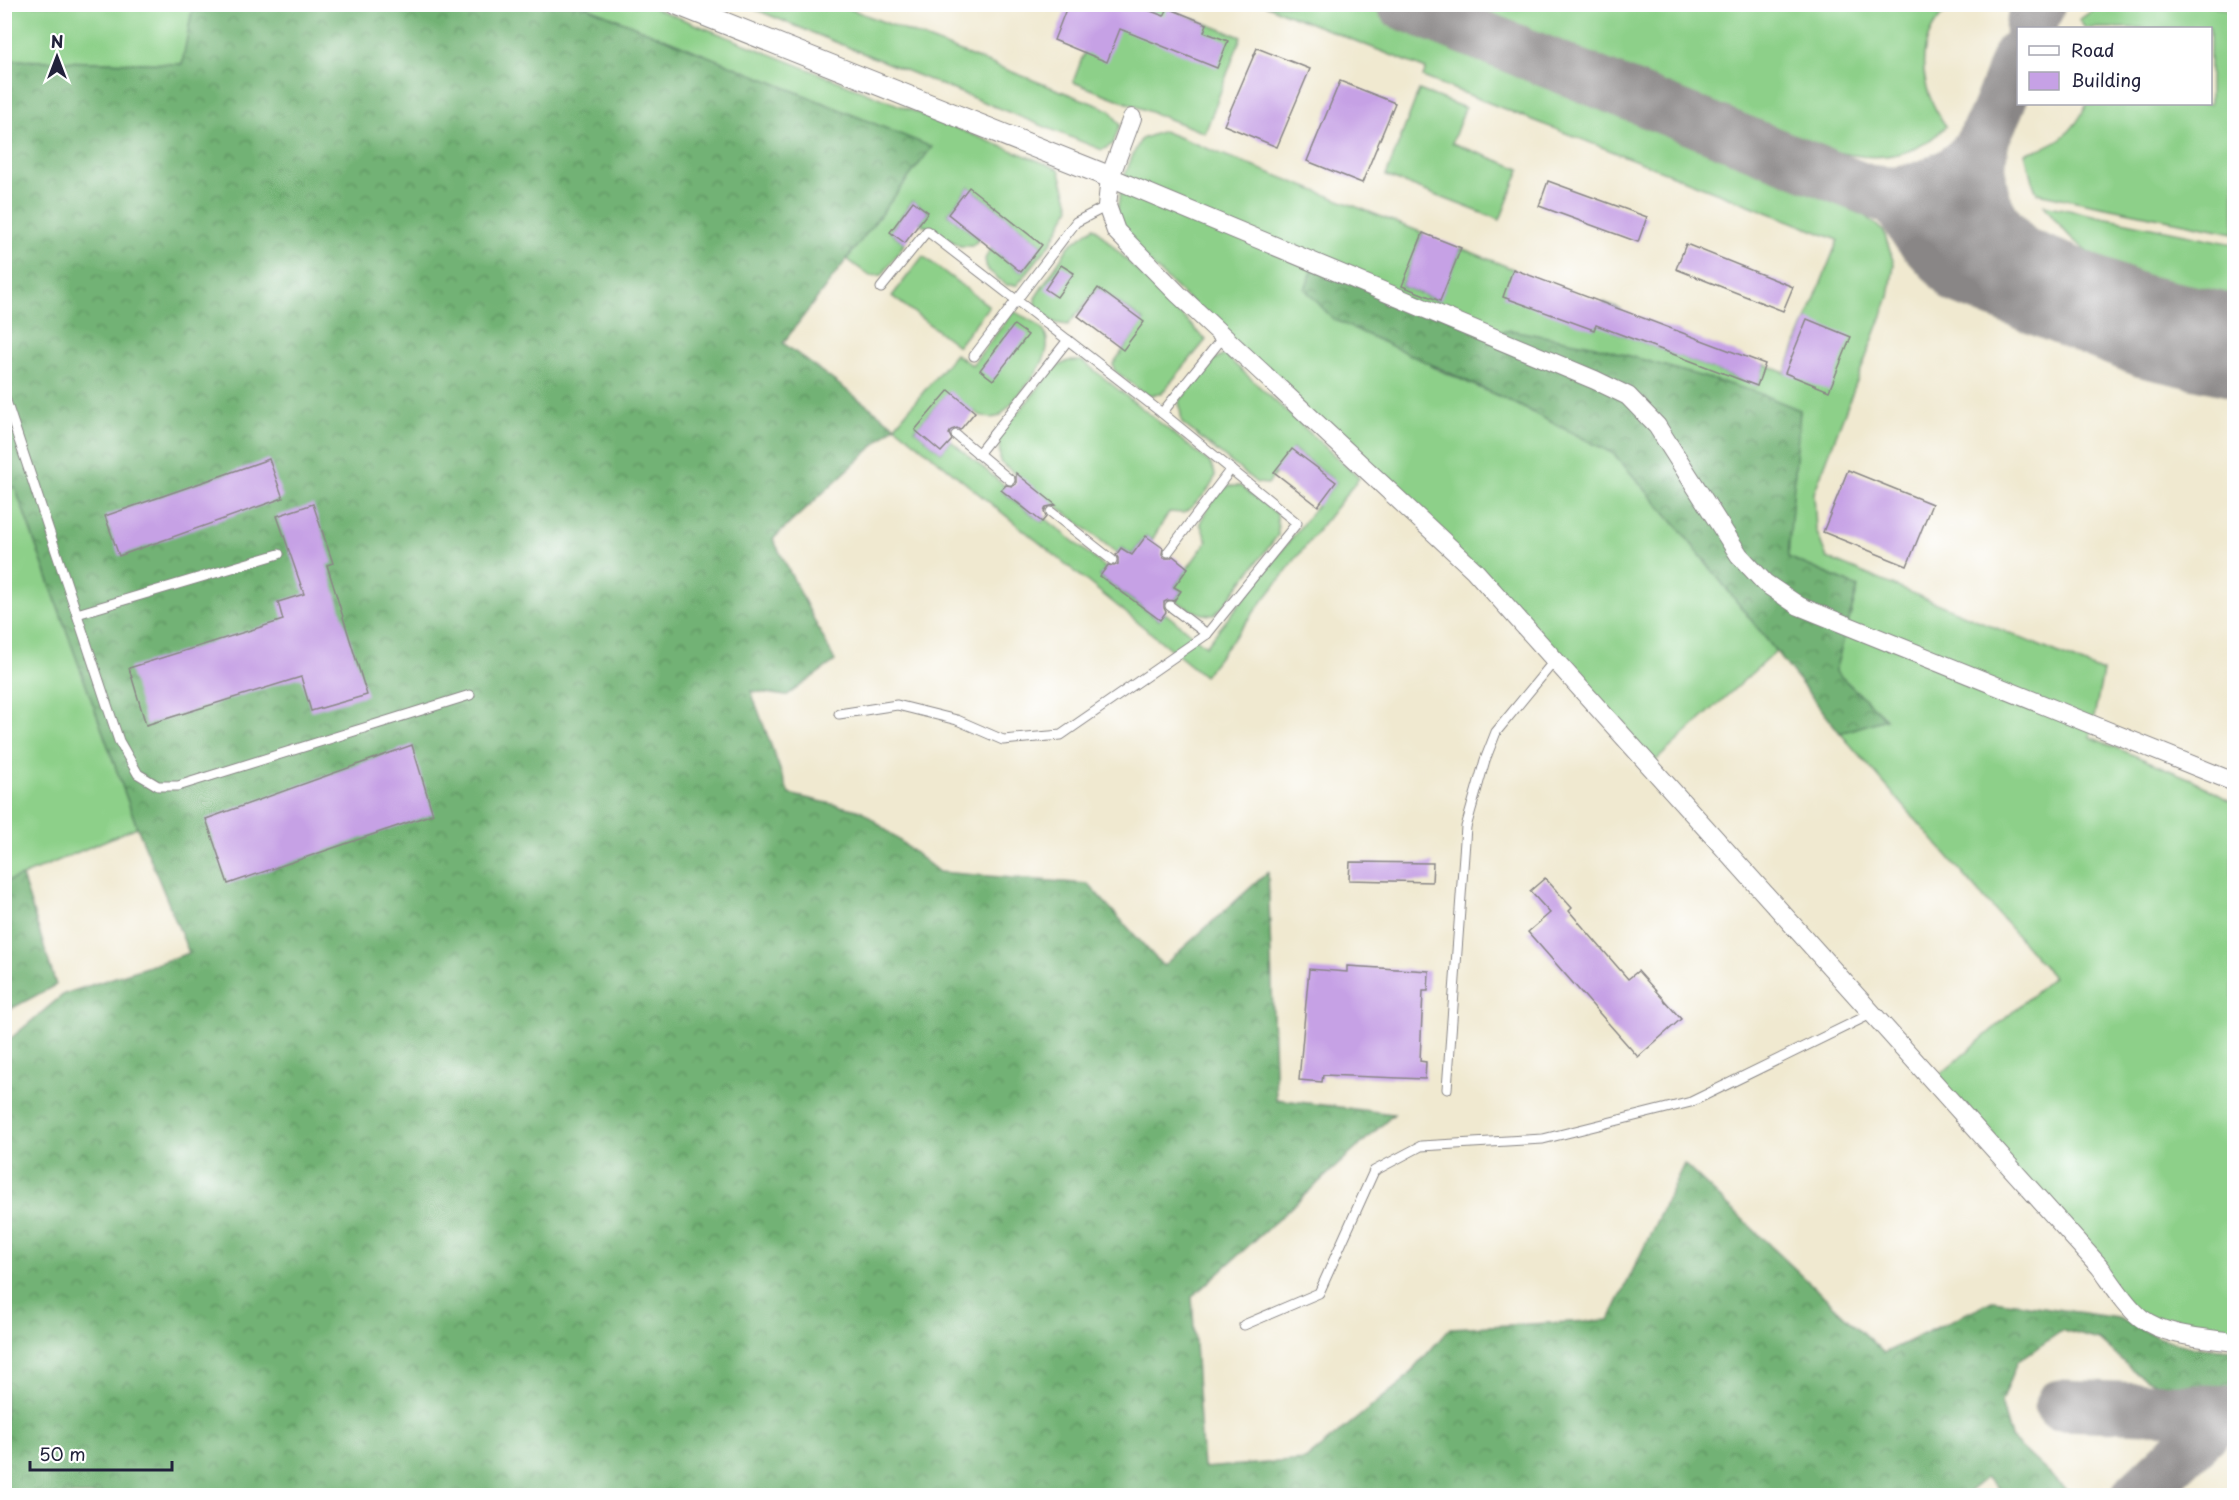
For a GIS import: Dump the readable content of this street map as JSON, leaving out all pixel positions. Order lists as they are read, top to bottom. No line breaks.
{"legend":["Road","Building"],"scale_bar":"50 m","north":"top"}
